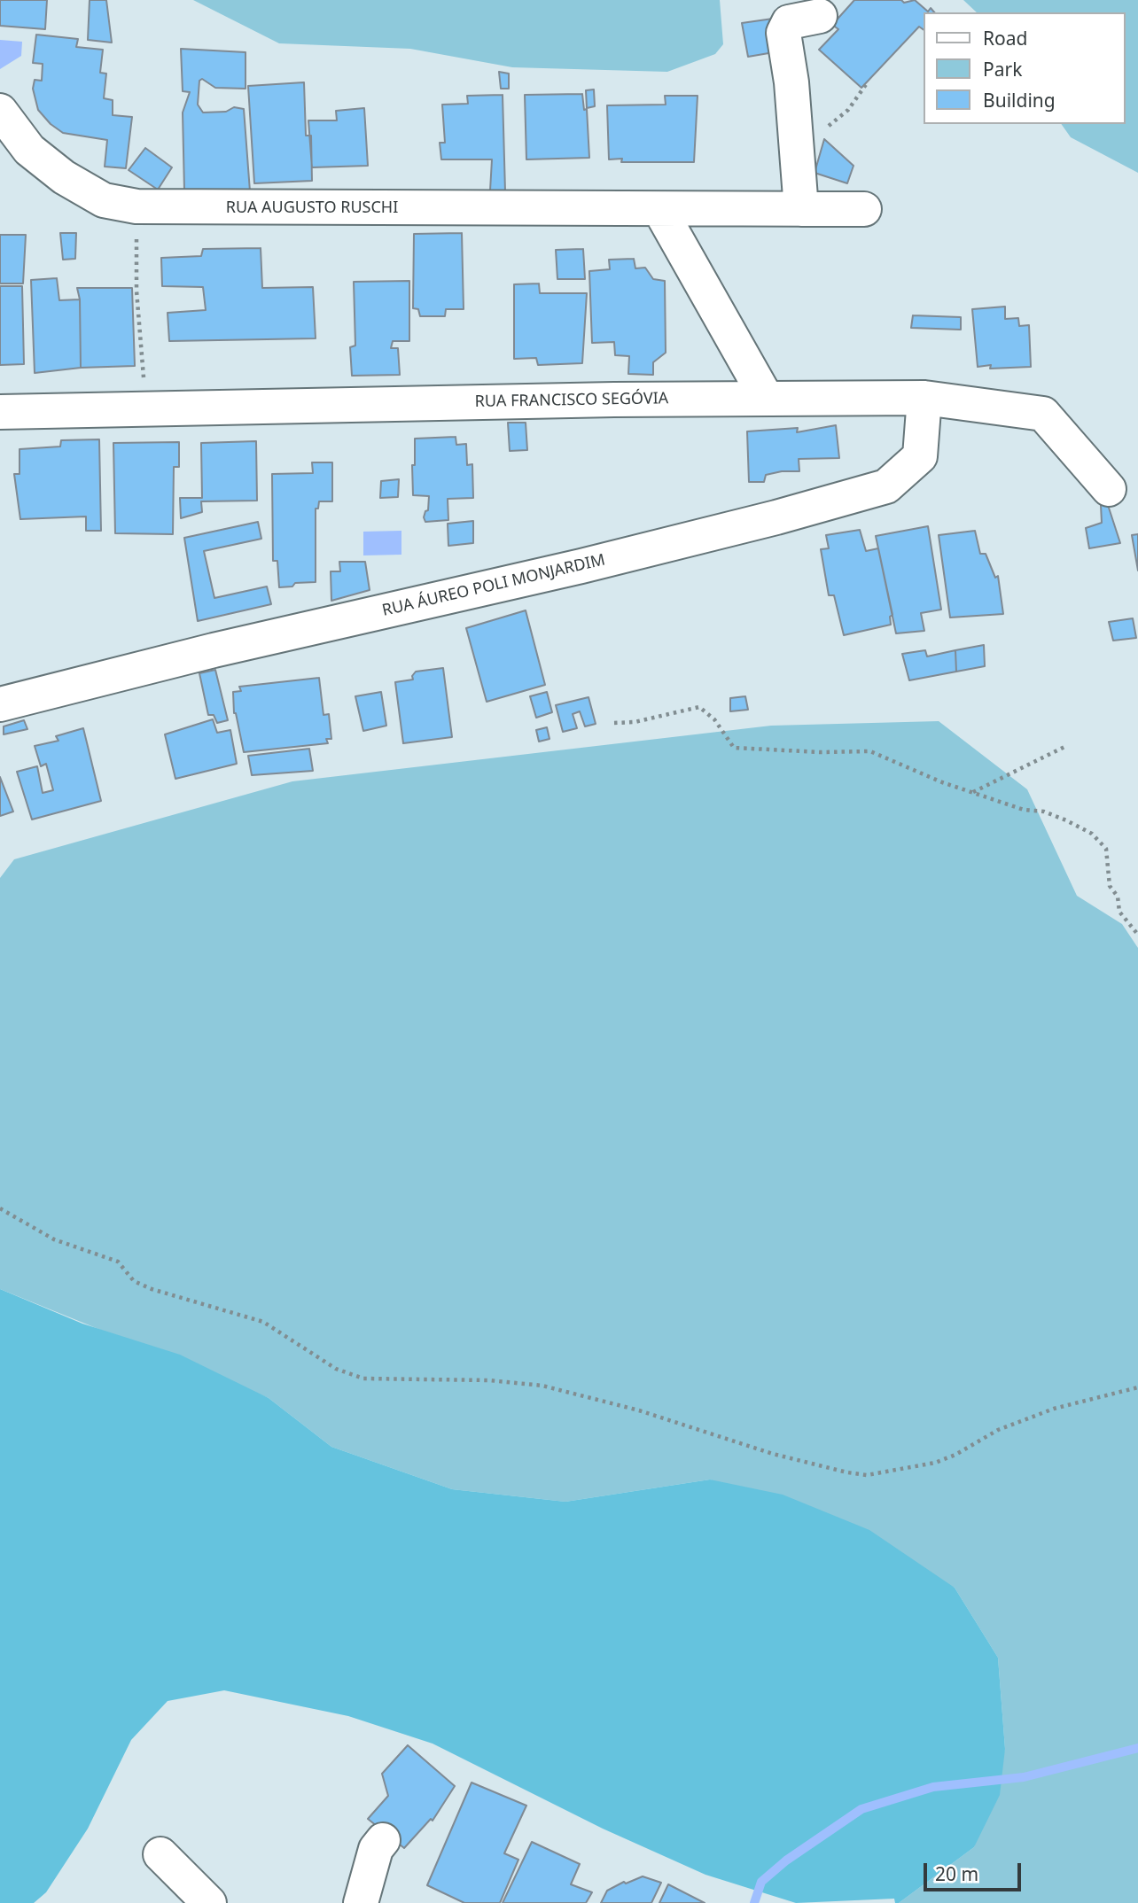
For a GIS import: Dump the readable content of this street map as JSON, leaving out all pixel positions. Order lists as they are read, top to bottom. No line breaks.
{"streets":{"street":["RUA AUGUSTO RUSCHI","RUA FRANCISCO SEGÓVIA","RUA ÁUREO POLI MONJARDIM"]},"crossings":[["RUA FRANCISCO SEGÓVIA","RUA ÁUREO POLI MONJARDIM"]],"legend":["Road","Park","Building"],"scale_bar":"20 m"}
